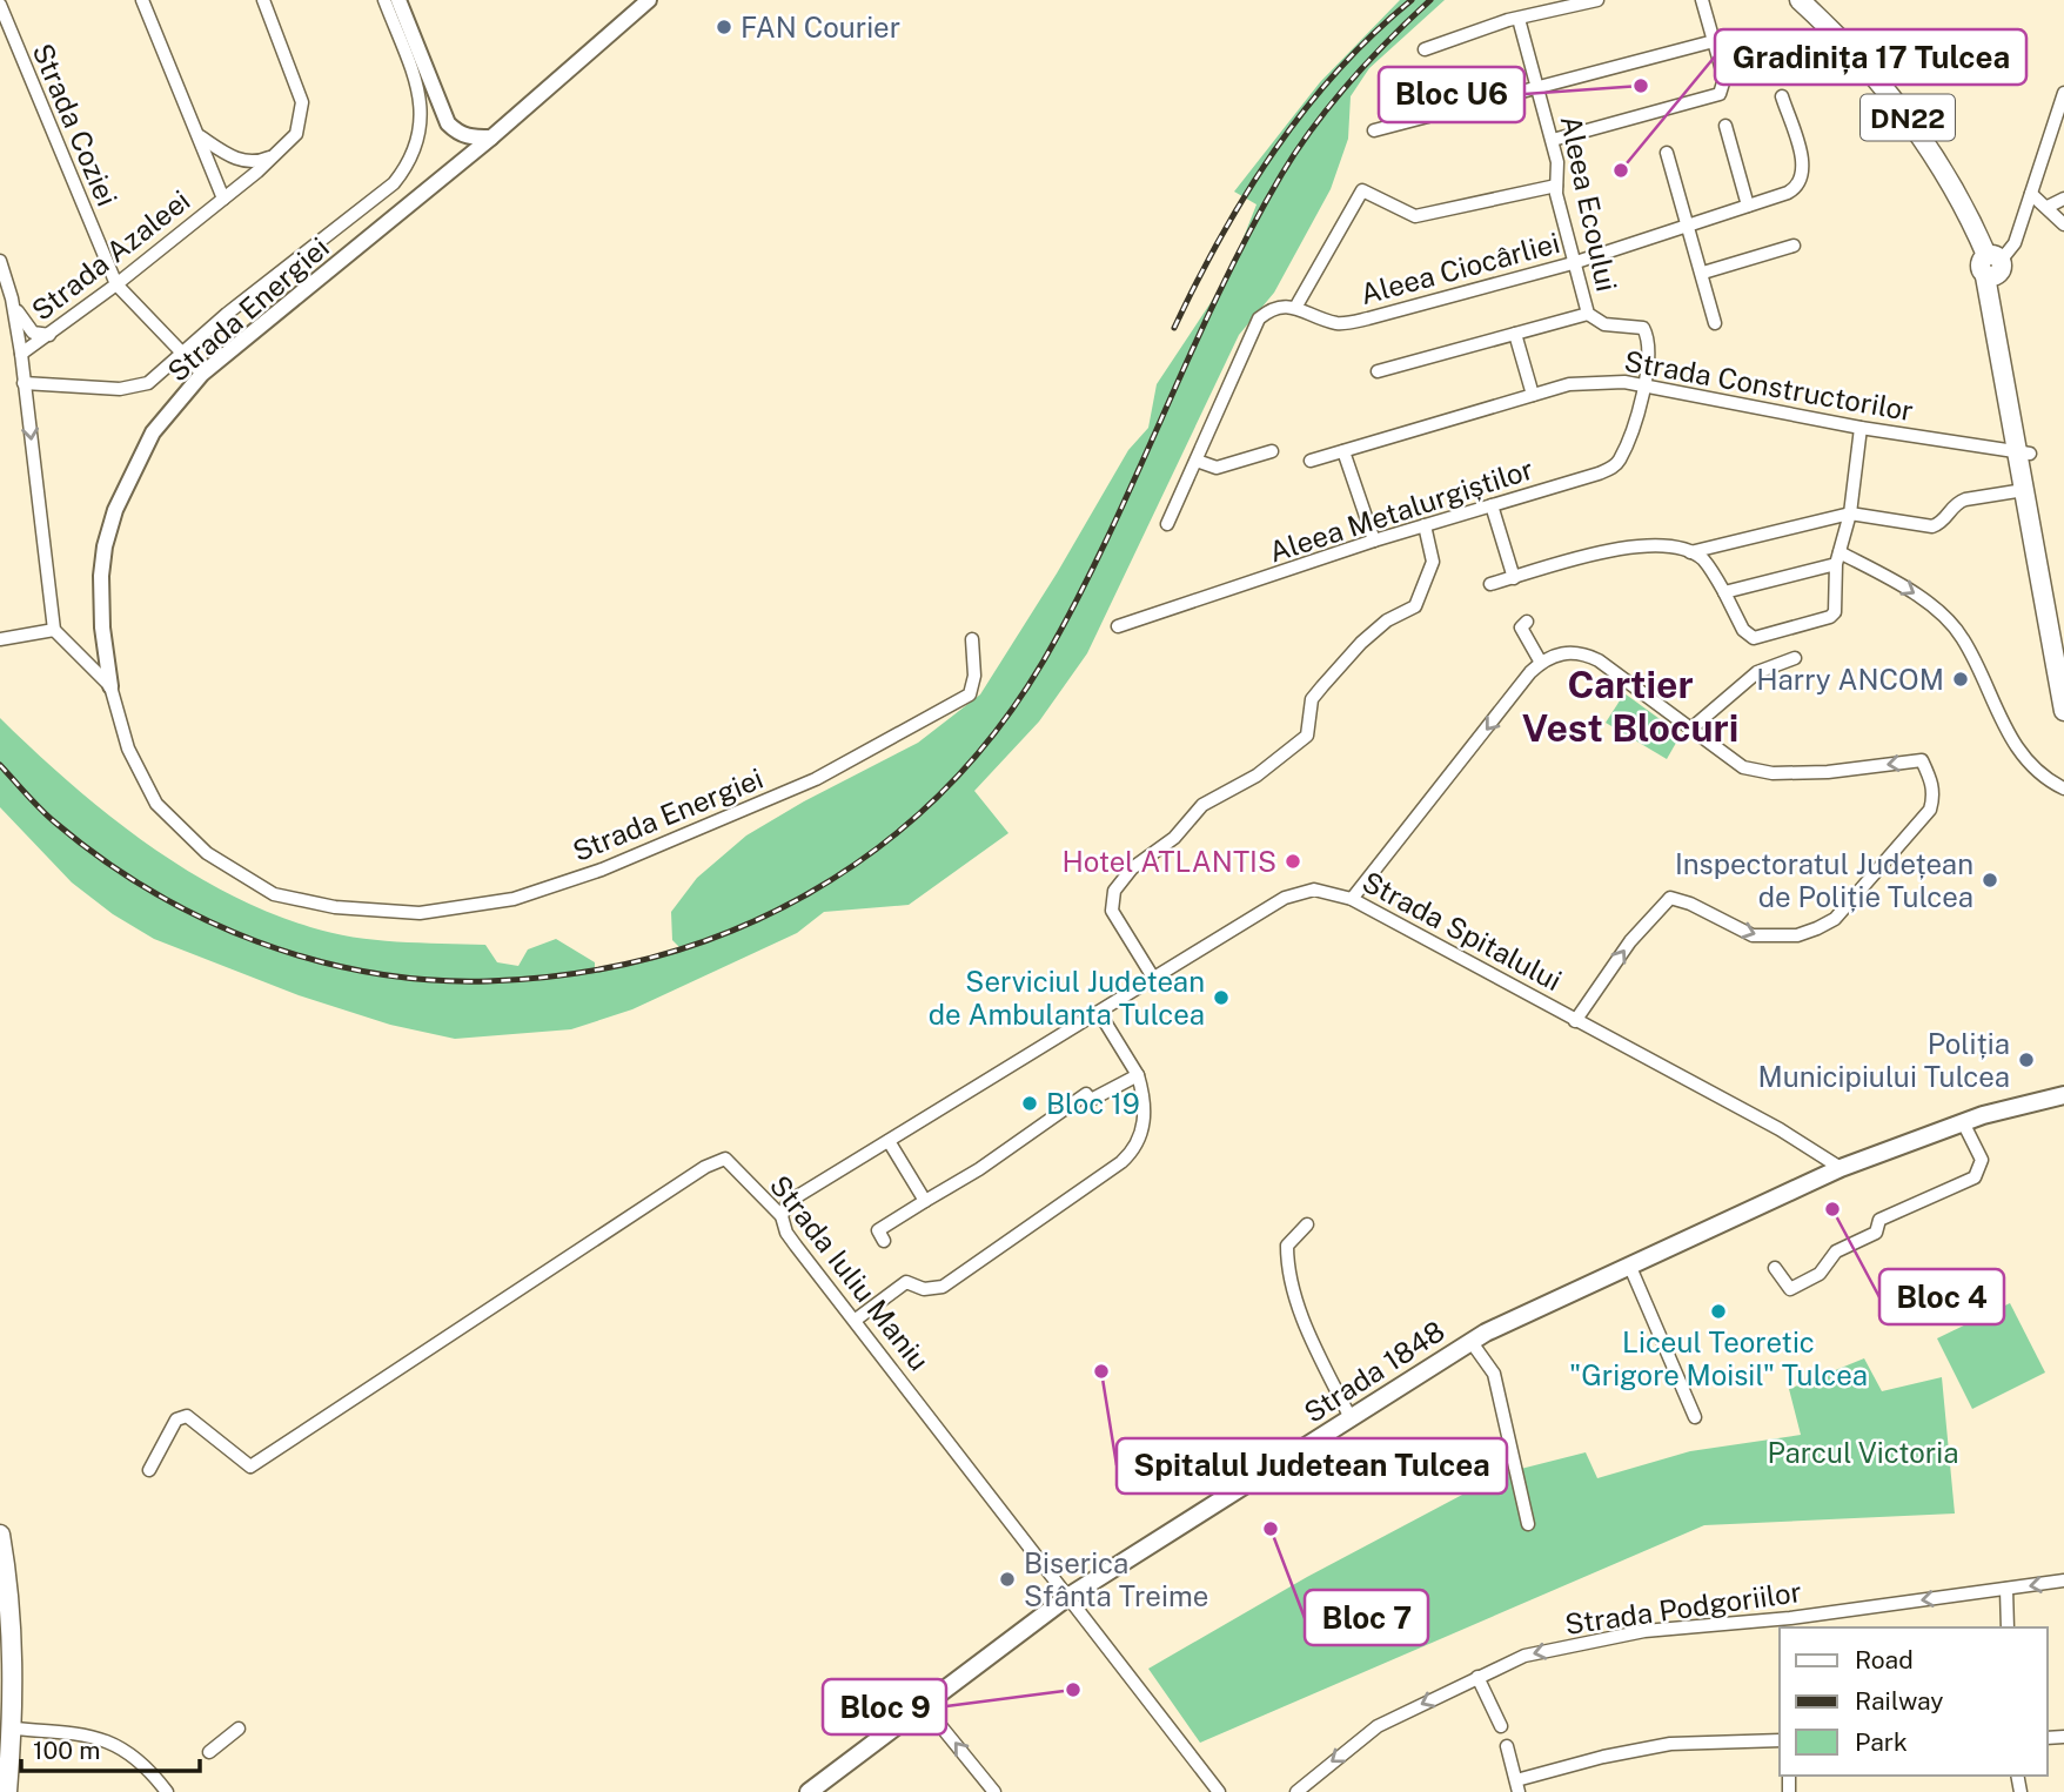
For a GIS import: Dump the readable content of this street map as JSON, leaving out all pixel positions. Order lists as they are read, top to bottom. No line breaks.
{"streets":{"main road":["DN22","Strada 1848"],"street":["Strada Coziei","Aleea Ecoului","Strada Azaleei","Aleea Ciocârliei","Strada Energiei","Strada Constructorilor","Aleea Metalurgiștilor","Strada Spitalului","Strada Iuliu Maniu","Strada Podgoriilor"]},"crossings":[["DN22","Strada Constructorilor"],["Strada Coziei","Strada Azaleei"],["Strada Coziei","Strada Energiei"],["Aleea Ecoului","Aleea Ciocârliei"],["Aleea Ecoului","Strada Constructorilor"],["Aleea Ecoului","Aleea Metalurgiștilor"],["Strada Constructorilor","Aleea Metalurgiștilor"],["Strada Spitalului","Strada Iuliu Maniu"],["Strada Spitalului","Strada 1848"],["Strada Iuliu Maniu","Strada 1848"]],"one_way":["Strada Podgoriilor"],"districts":["Cartier Vest Blocuri"],"parks":["Parcul Victoria"],"places":["FAN Courier","Bloc U6","Gradinița 17 Tulcea","Harry ANCOM","Hotel ATLANTIS","Inspectoratul Județean de Poliție Tulcea","Serviciul Judetean de Ambulanta Tulcea","Poliția Municipiului Tulcea","Bloc 19","Bloc 4","Liceul Teoretic \"Grigore Moisil\" Tulcea","Spitalul Judetean Tulcea","Bloc 7","Biserica Sfânta Treime","Bloc 9"],"legend":["Road","Railway","Park"],"scale_bar":"100 m"}
